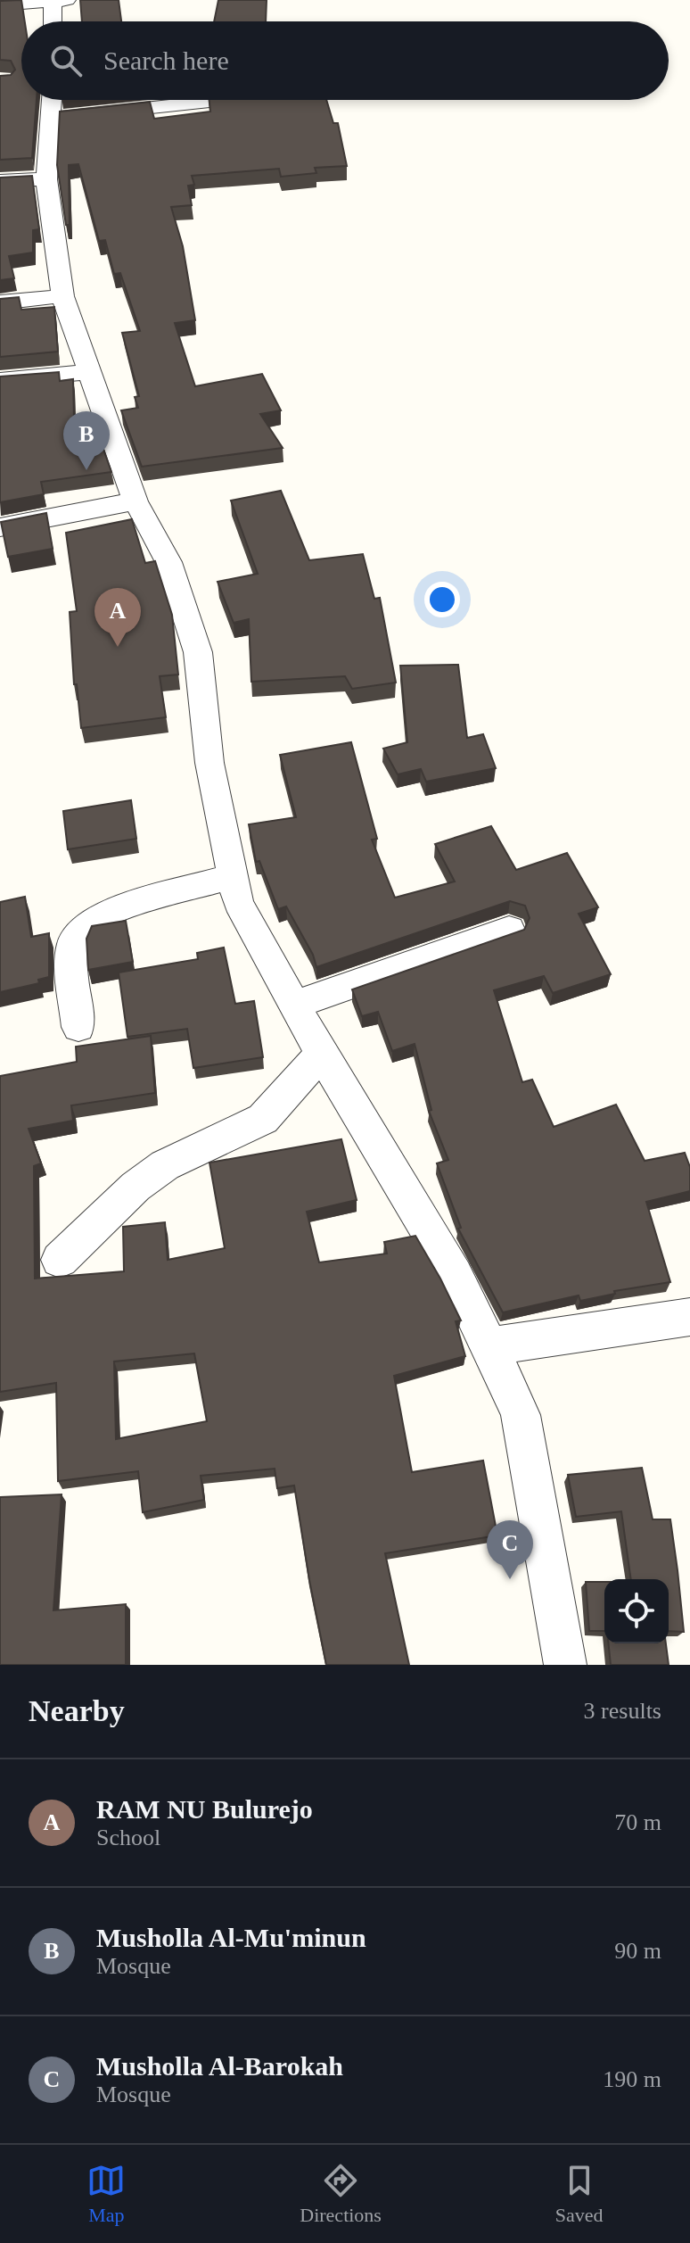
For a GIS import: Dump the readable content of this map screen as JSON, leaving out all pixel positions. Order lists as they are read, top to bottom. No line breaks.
{"page":{"search":"Search here","pins":["B","A","C"],"heading":["Nearby","3 results"],"list":[{"mark":"A","name":"RAM NU Bulurejo","note":"School","value":"70 m"},{"mark":"B","name":"Musholla Al-Mu'minun","note":"Mosque","value":"90 m"},{"mark":"C","name":"Musholla Al-Barokah","note":"Mosque","value":"190 m"}],"nav":["Map","Directions","Saved"]}}
